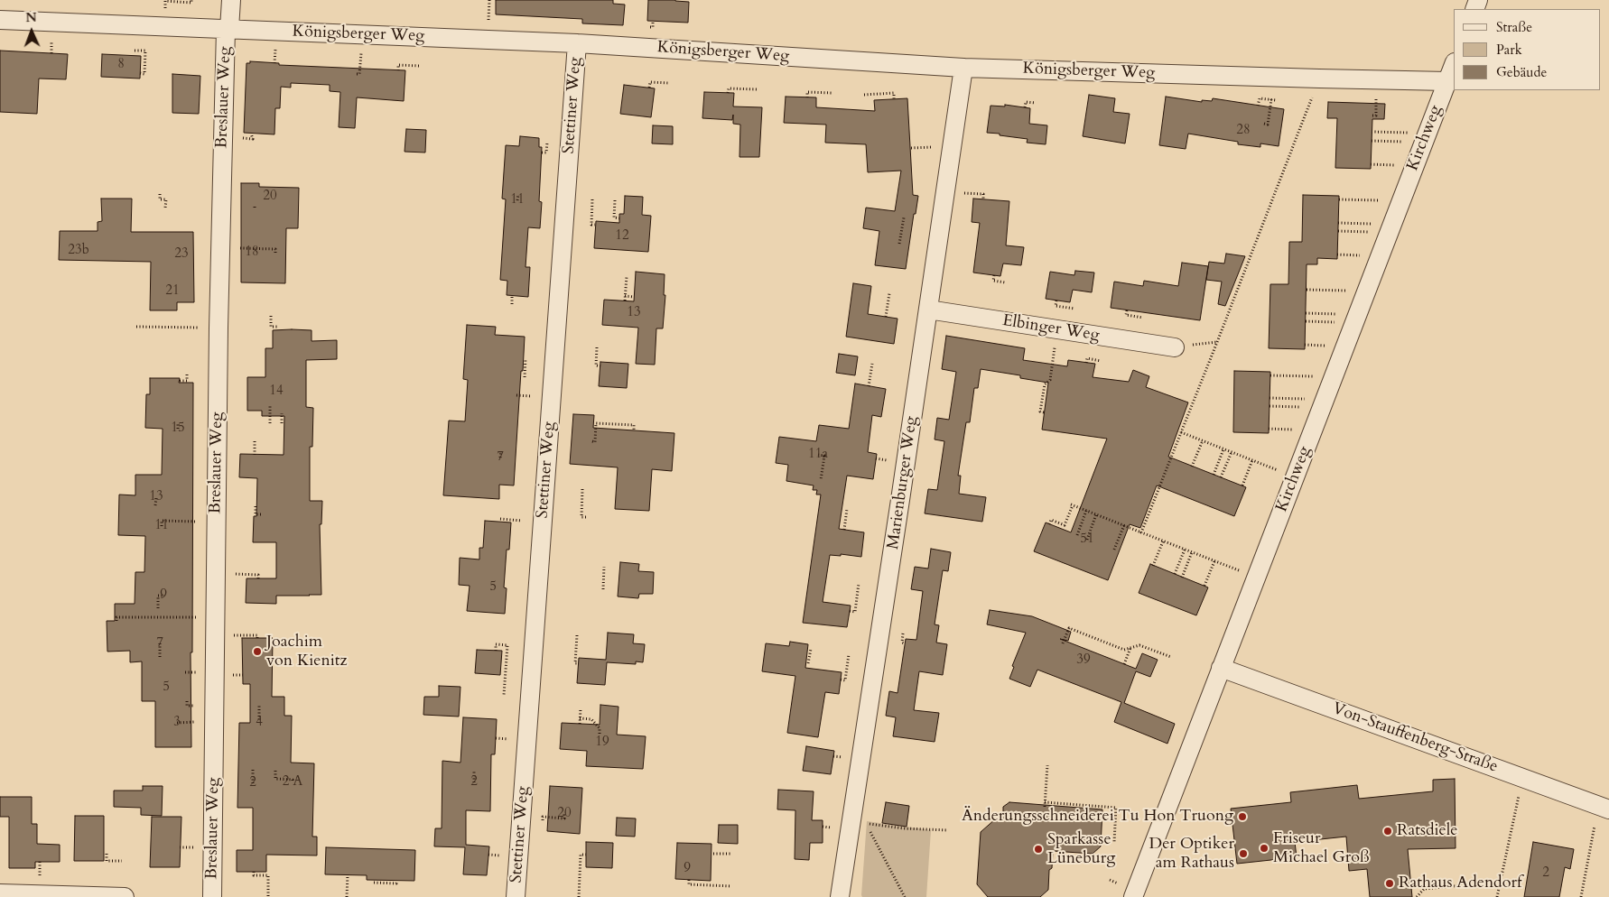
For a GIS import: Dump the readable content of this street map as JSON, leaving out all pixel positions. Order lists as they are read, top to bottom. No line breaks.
{"streets":{"street":["Königsberger Weg","Breslauer Weg","Stettiner Weg","Kirchweg","Elbinger Weg","Marienburger Weg","Von-Stauffenberg-Straße"]},"crossings":[["Königsberger Weg","Breslauer Weg"],["Königsberger Weg","Stettiner Weg"],["Königsberger Weg","Kirchweg"],["Königsberger Weg","Marienburger Weg"],["Kirchweg","Von-Stauffenberg-Straße"],["Elbinger Weg","Marienburger Weg"]],"places":["Joachim von Kienitz","Änderungsschneiderei Tu Hon Truong","Ratsdiele","Friseur Michael Groß","Sparkasse Lüneburg","Der Optiker am Rathaus","Rathaus Adendorf"],"house_numbers":["8","28","20","11","12","23b","18","23","21","13","14","15","11a","7","13","11","51","5","9","7","39","5","3","4","19","2 A","2","2","20","9","2"],"legend":["Straße","Park","Gebäude"],"north":"top"}
